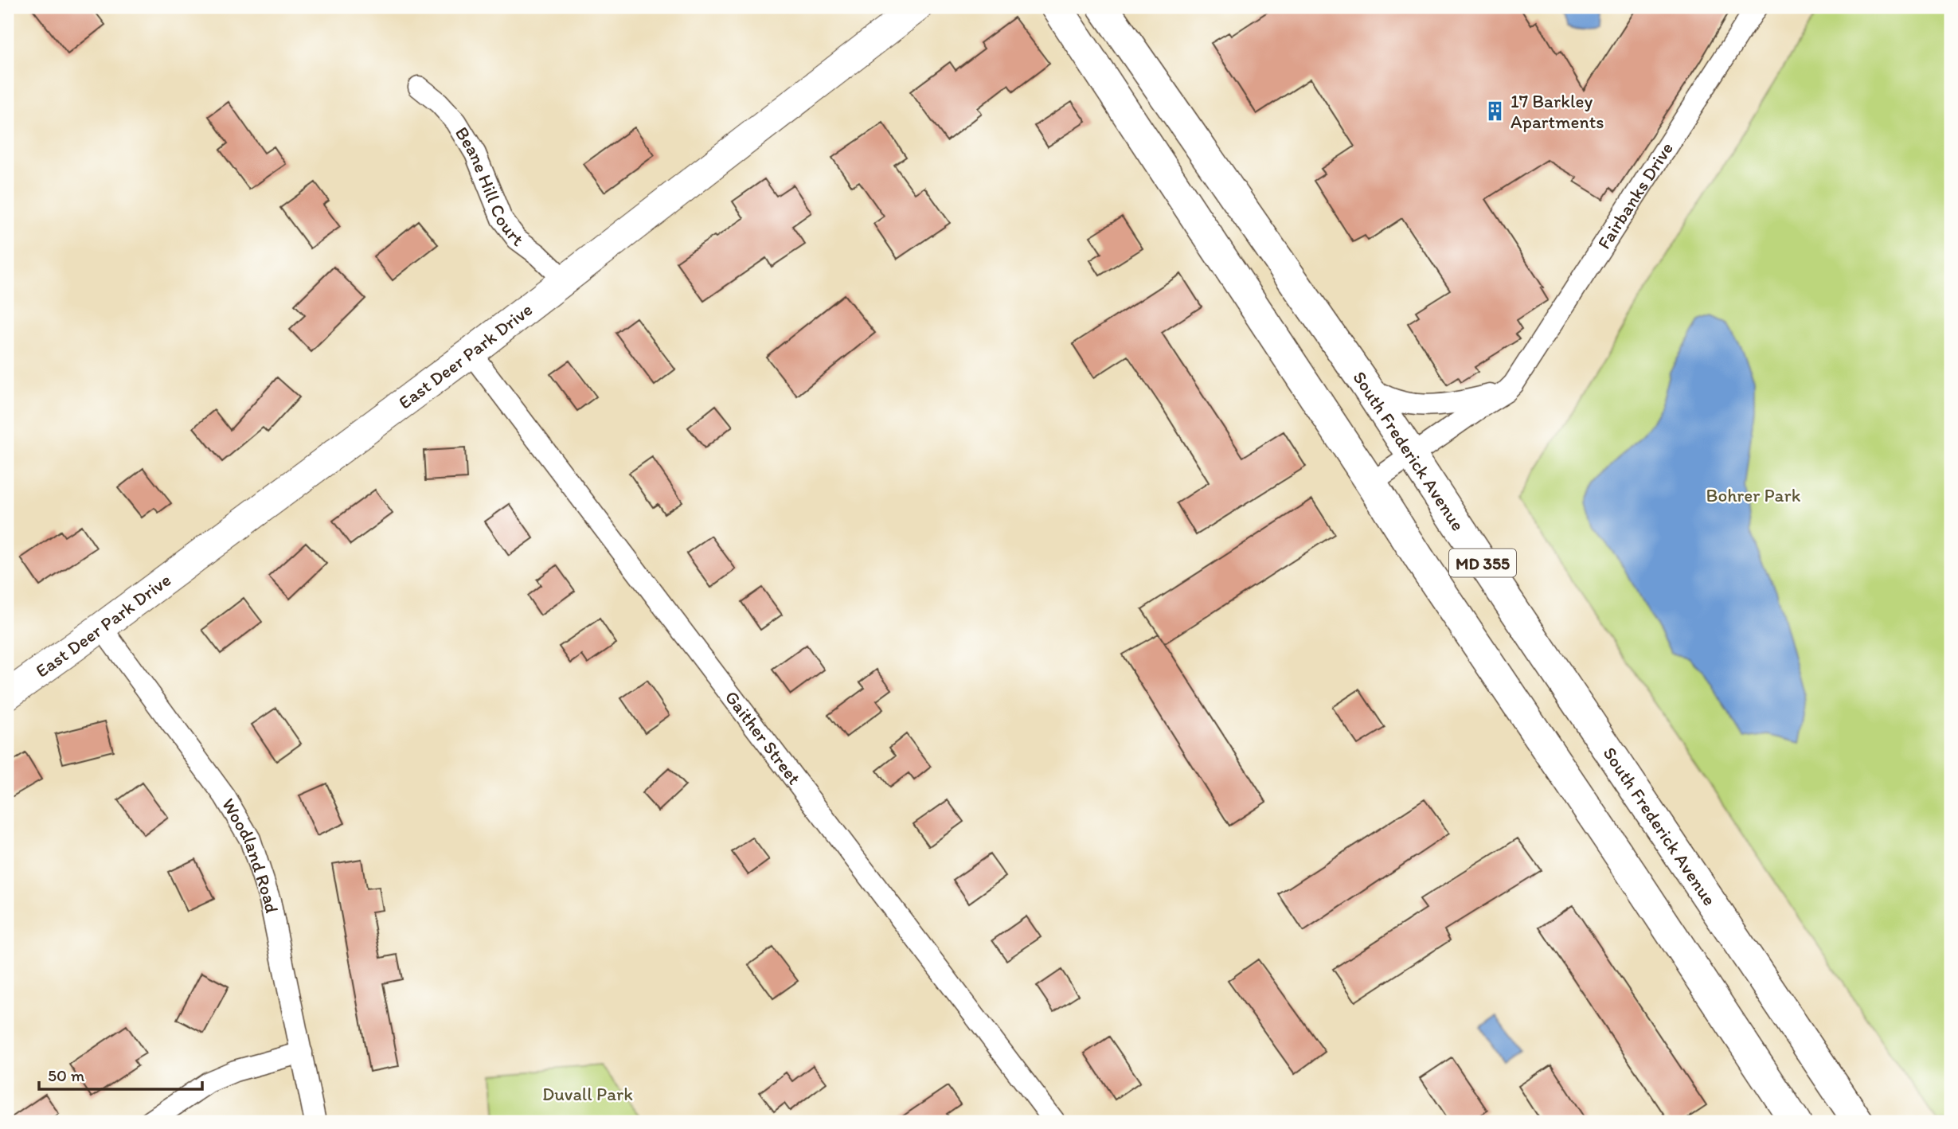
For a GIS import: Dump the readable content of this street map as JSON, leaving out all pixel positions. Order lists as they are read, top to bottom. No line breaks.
{"streets":{"main road":["South Frederick Avenue","MD 355"],"street":["Beane Hill Court","Fairbanks Drive","East Deer Park Drive","Gaither Street","Woodland Road"]},"crossings":[["Beane Hill Court","East Deer Park Drive"],["Fairbanks Drive","South Frederick Avenue"],["Fairbanks Drive","MD 355"],["East Deer Park Drive","Gaither Street"],["East Deer Park Drive","Woodland Road"]],"parks":["Bohrer Park","Duvall Park"],"places":{"building":["17 Barkley Apartments"]},"scale_bar":"50 m"}
